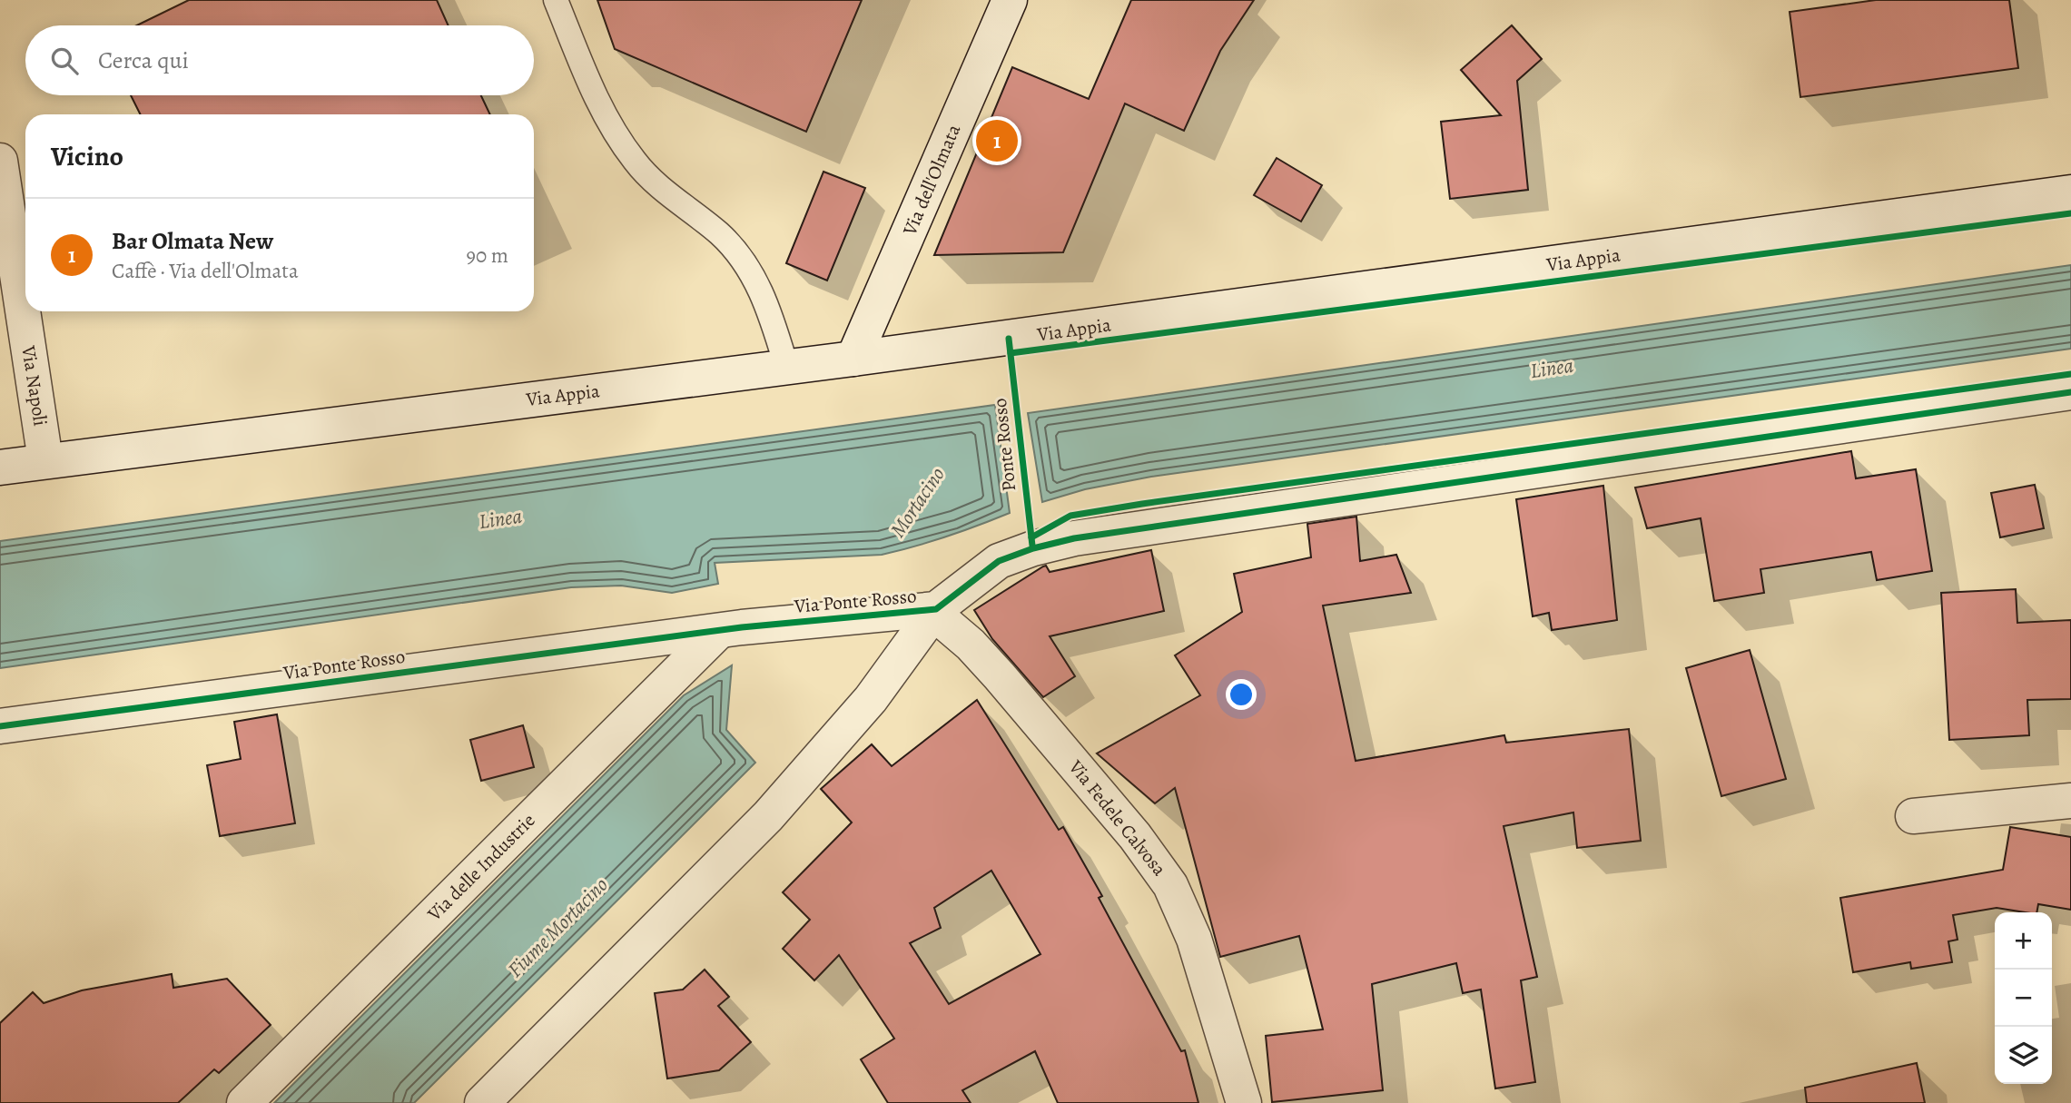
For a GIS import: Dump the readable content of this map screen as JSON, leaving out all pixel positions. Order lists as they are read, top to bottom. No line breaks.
{"streets":{"street":["Via dell'Olmata","Via Appia","Via Napoli","Via Ponte Rosso","Via Fedele Calvosa","Via delle Industrie"],"cycle path":["Ponte Rosso"]},"crossings":[["Via dell'Olmata","Via Appia"],["Via Appia","Via Napoli"],["Via Ponte Rosso","Via Fedele Calvosa"],["Via Ponte Rosso","Via delle Industrie"]],"water":["Linea","Mortacino","Fiume Mortacino"],"page":{"search":"Cerca qui","heading":"Vicino","pins":"1","list":[{"mark":"1","name":"Bar Olmata New","note":"Caffè · Via dell'Olmata","value":"90 m"}],"map_buttons":["+","−"]}}
